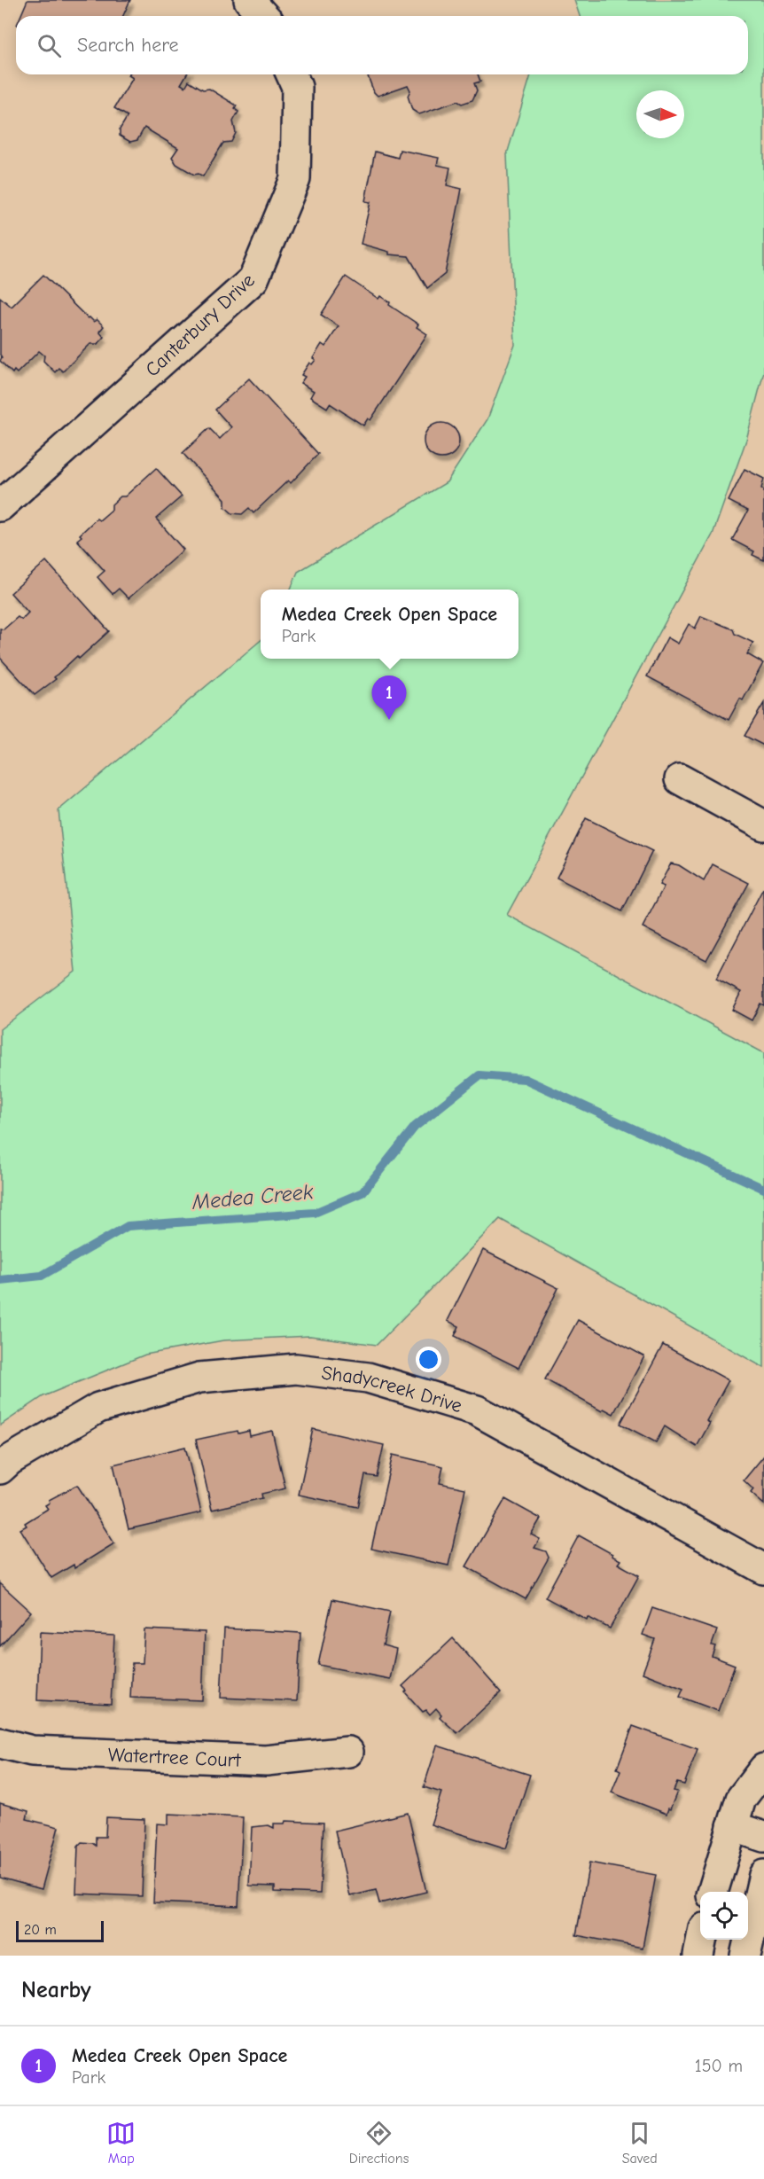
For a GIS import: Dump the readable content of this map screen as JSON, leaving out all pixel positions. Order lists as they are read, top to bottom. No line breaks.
{"streets":{"street":["Canterbury Drive","Shadycreek Drive","Watertree Court"]},"water":["Medea Creek"],"scale_bar":"20 m","north":"right","page":{"search":"Search here","popup":["Medea Creek Open Space","Park"],"pins":"1","scale":"20 m","heading":"Nearby","list":[{"mark":"1","name":"Medea Creek Open Space","note":"Park","value":"150 m"}],"nav":["Map","Directions","Saved"]}}
